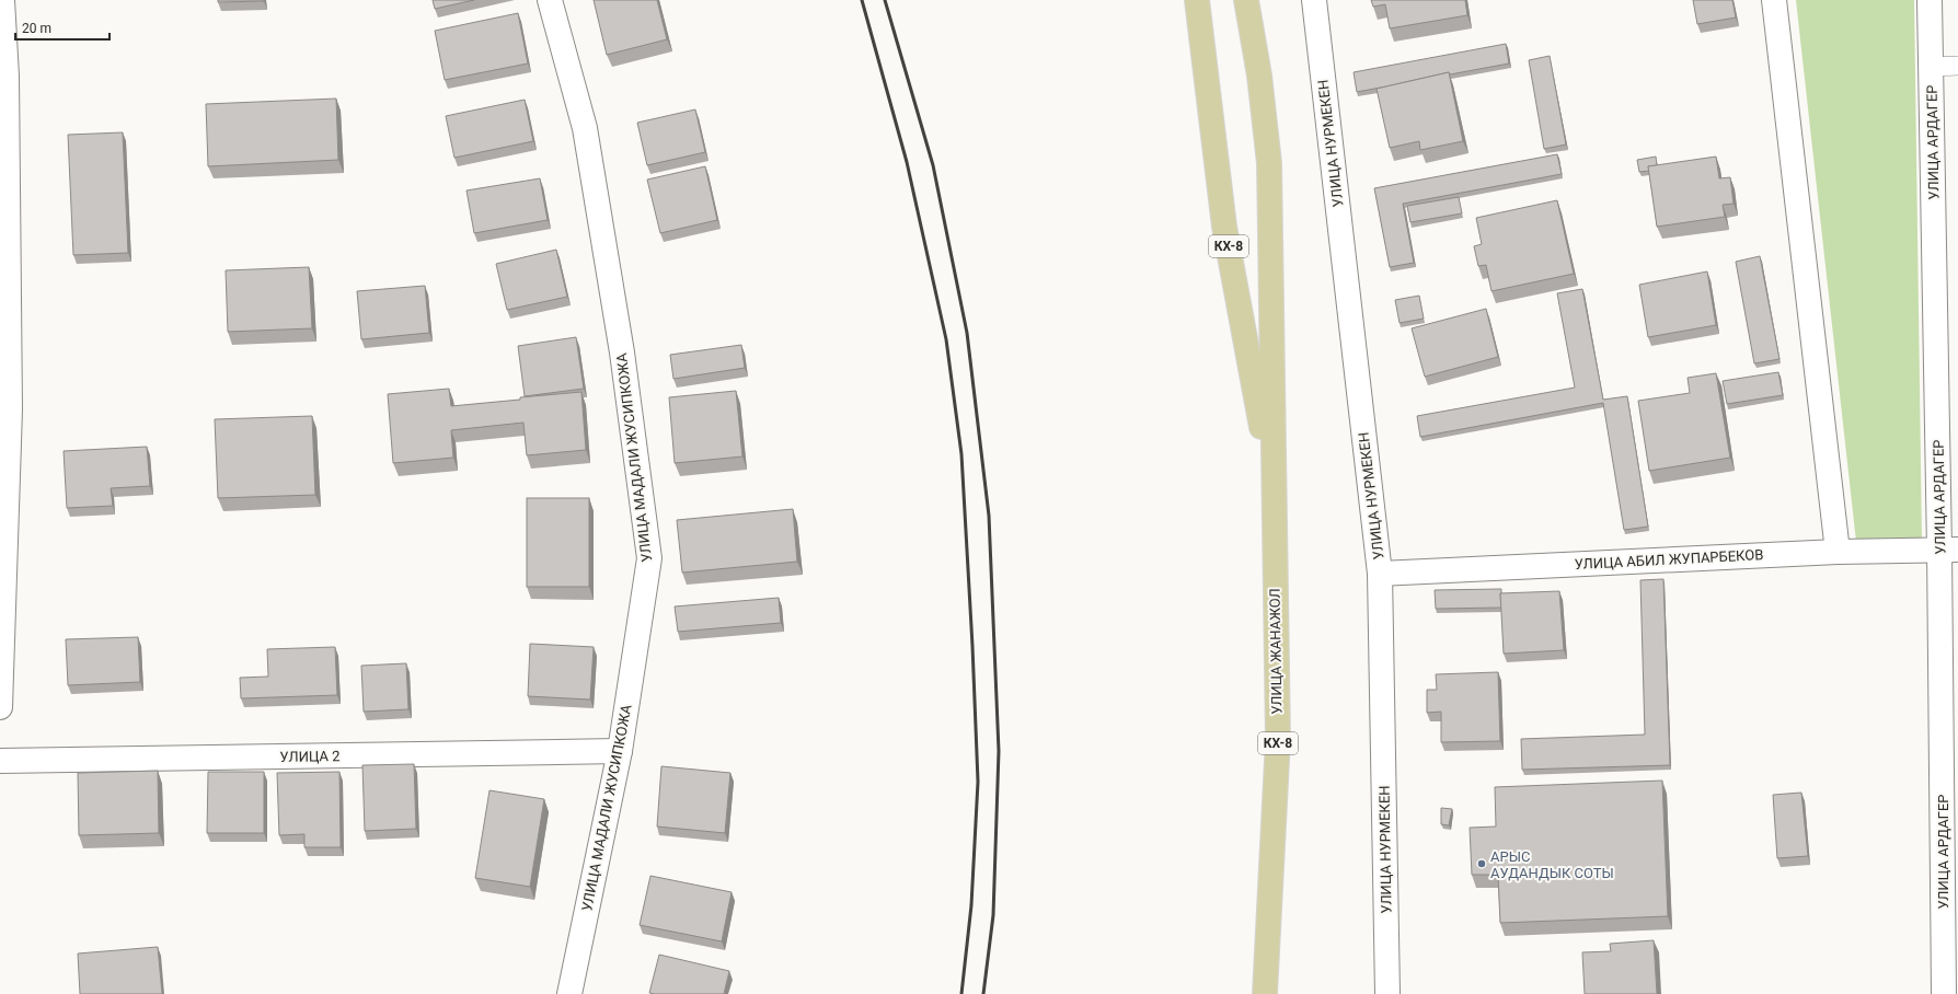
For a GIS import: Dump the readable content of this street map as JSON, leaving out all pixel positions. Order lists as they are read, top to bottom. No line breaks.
{"streets":{"main road":["КХ-8","УЛИЦА ЖАНАЖОЛ"],"street":["УЛИЦА АРДАГЕР","УЛИЦА НУРМЕКЕН","УЛИЦА МАДАЛИ ЖУСИПКОЖА","УЛИЦА АБИЛ ЖУПАРБЕКОВ","УЛИЦА 2"]},"crossings":[["УЛИЦА АРДАГЕР","УЛИЦА АБИЛ ЖУПАРБЕКОВ"],["УЛИЦА НУРМЕКЕН","УЛИЦА АБИЛ ЖУПАРБЕКОВ"],["КХ-8","УЛИЦА ЖАНАЖОЛ"],["УЛИЦА МАДАЛИ ЖУСИПКОЖА","УЛИЦА 2"]],"places":["АРЫС АУДАНДЫК СОТЫ"],"scale_bar":"20 m"}
